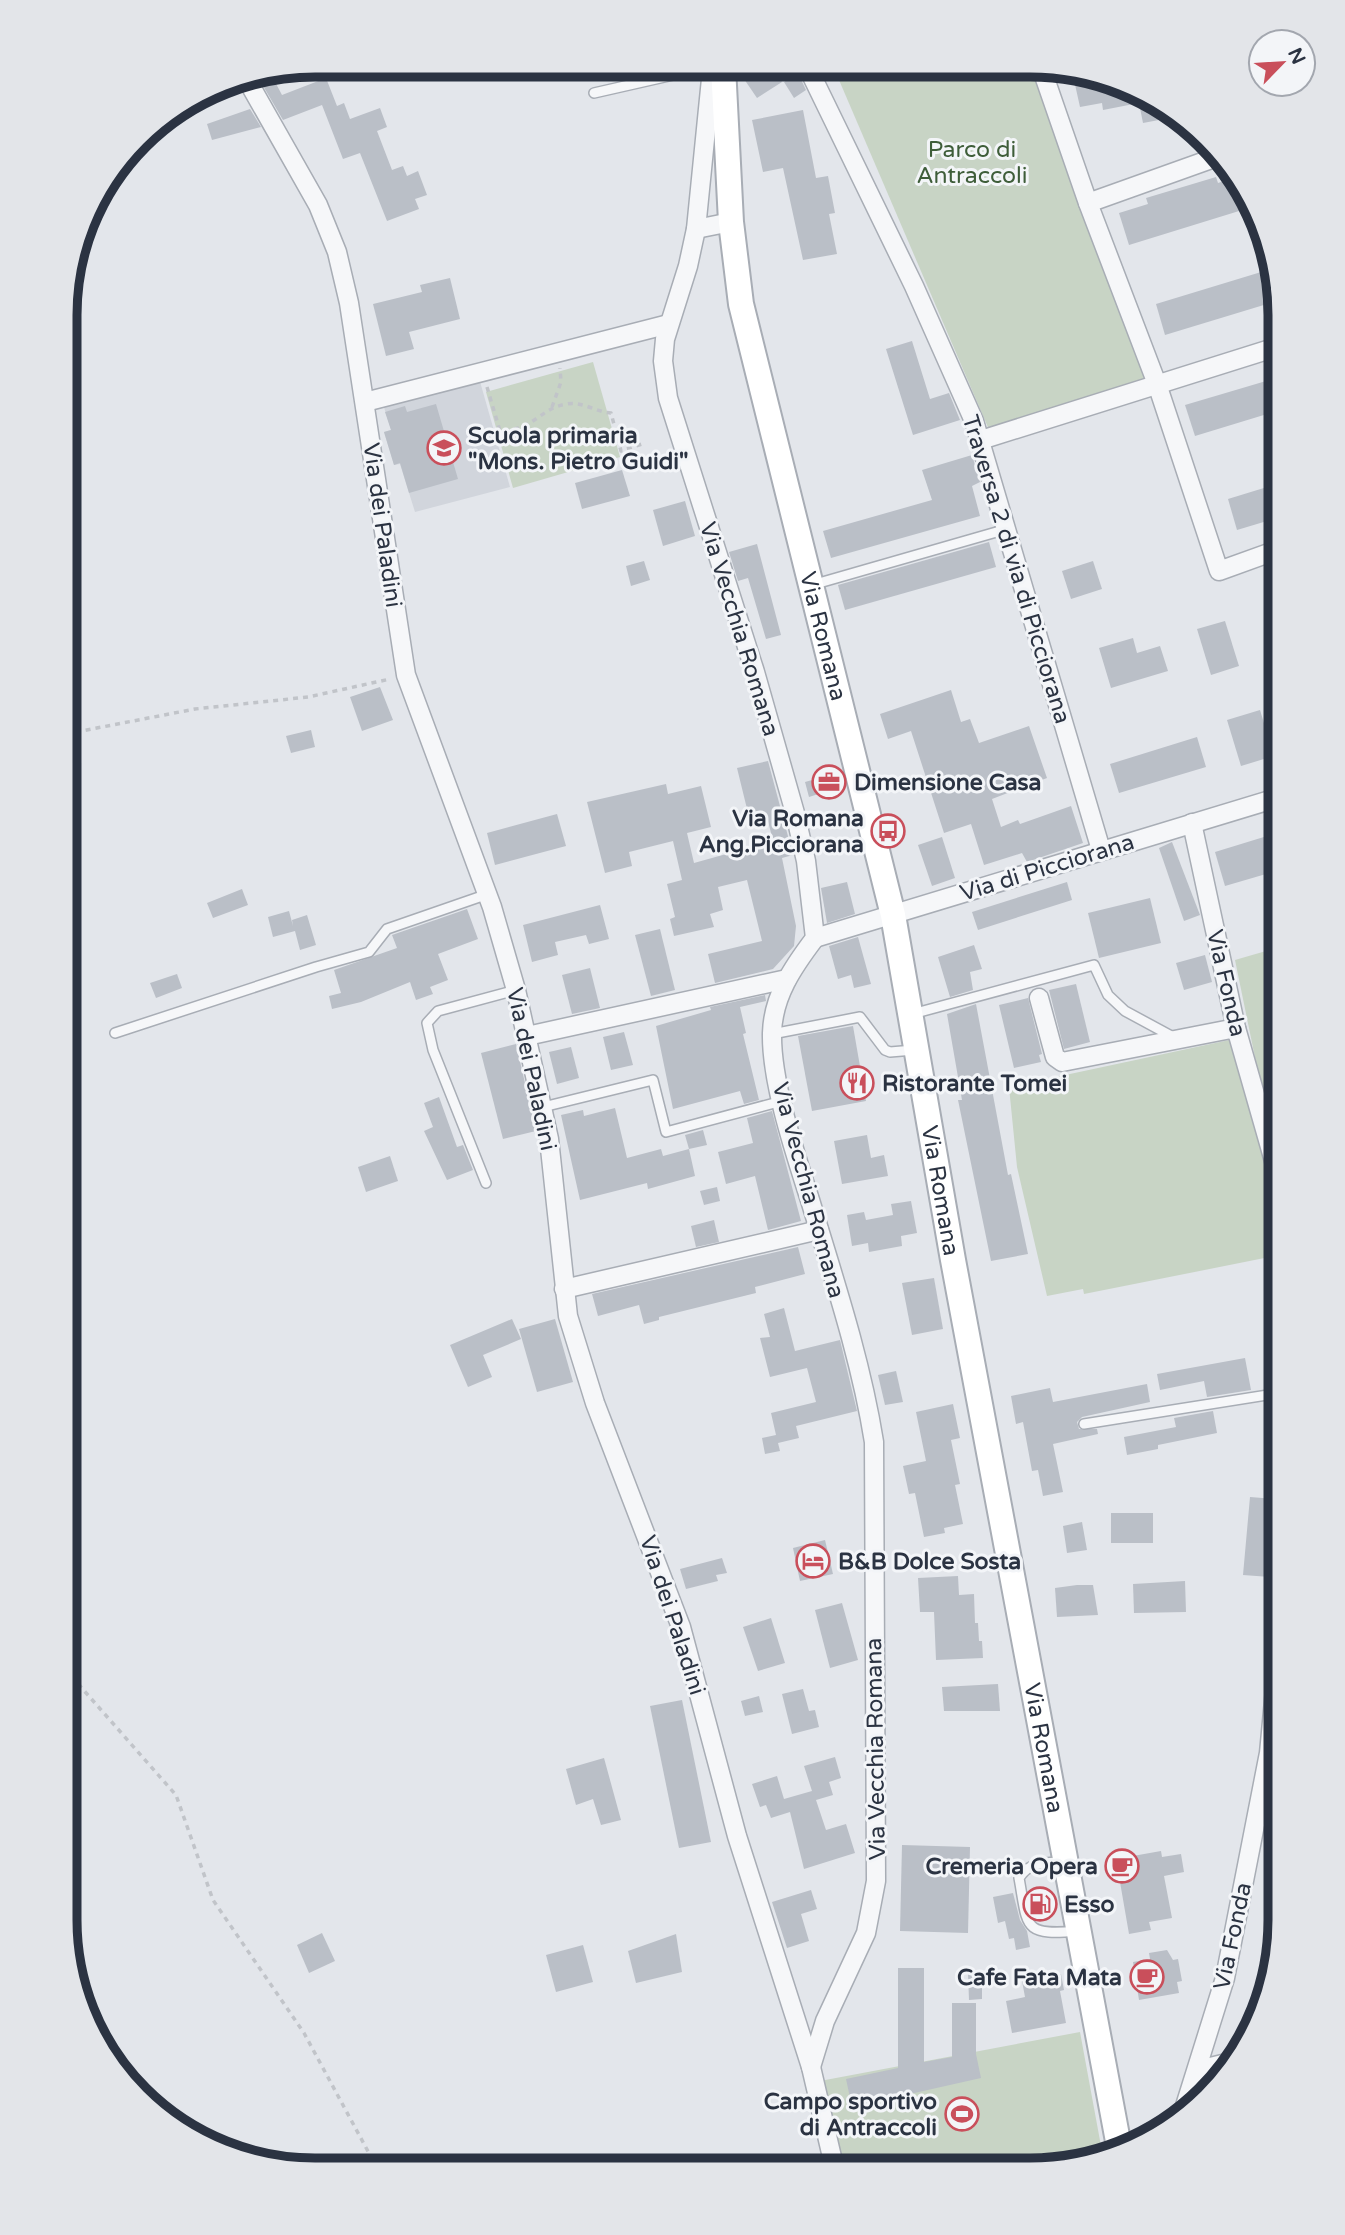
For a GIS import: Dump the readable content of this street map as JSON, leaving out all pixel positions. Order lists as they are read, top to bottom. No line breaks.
{"streets":{"main road":["Via Romana"],"street":["Via dei Paladini","Traversa 2 di via di Picciorana","Via Vecchia Romana","Via di Picciorana","Via Fonda"]},"crossings":[["Via dei Paladini","Via Vecchia Romana"],["Traversa 2 di via di Picciorana","Via di Picciorana"],["Via Vecchia Romana","Via di Picciorana"],["Via Romana","Via di Picciorana"],["Via di Picciorana","Via Fonda"]],"parks":["Parco di Antraccoli"],"places":{"school or university":["Scuola primaria \"Mons. Pietro Guidi\""],"office":["Dimensione Casa"],"bus stop":["Via Romana Ang.Picciorana"],"restaurant":["Ristorante Tomei"],"hotel":["B&B Dolce Sosta"],"cafe":["Cremeria Opera","Cafe Fata Mata"],"fuel station":["Esso"],"sports":["Campo sportivo di Antraccoli"]},"north":"top right"}
